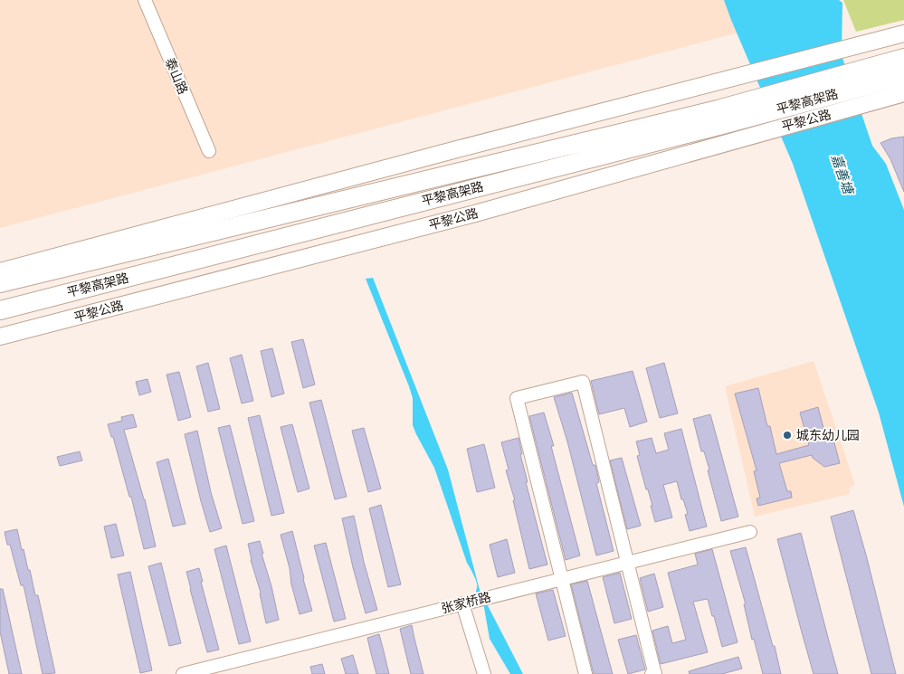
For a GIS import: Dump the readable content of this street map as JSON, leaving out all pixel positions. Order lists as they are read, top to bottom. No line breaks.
{"streets":{"highway":["平黎高架路"],"main road":["平黎公路"],"street":["泰山路","张家桥路"]},"water":["嘉善塘"],"places":["城东幼儿园"]}
